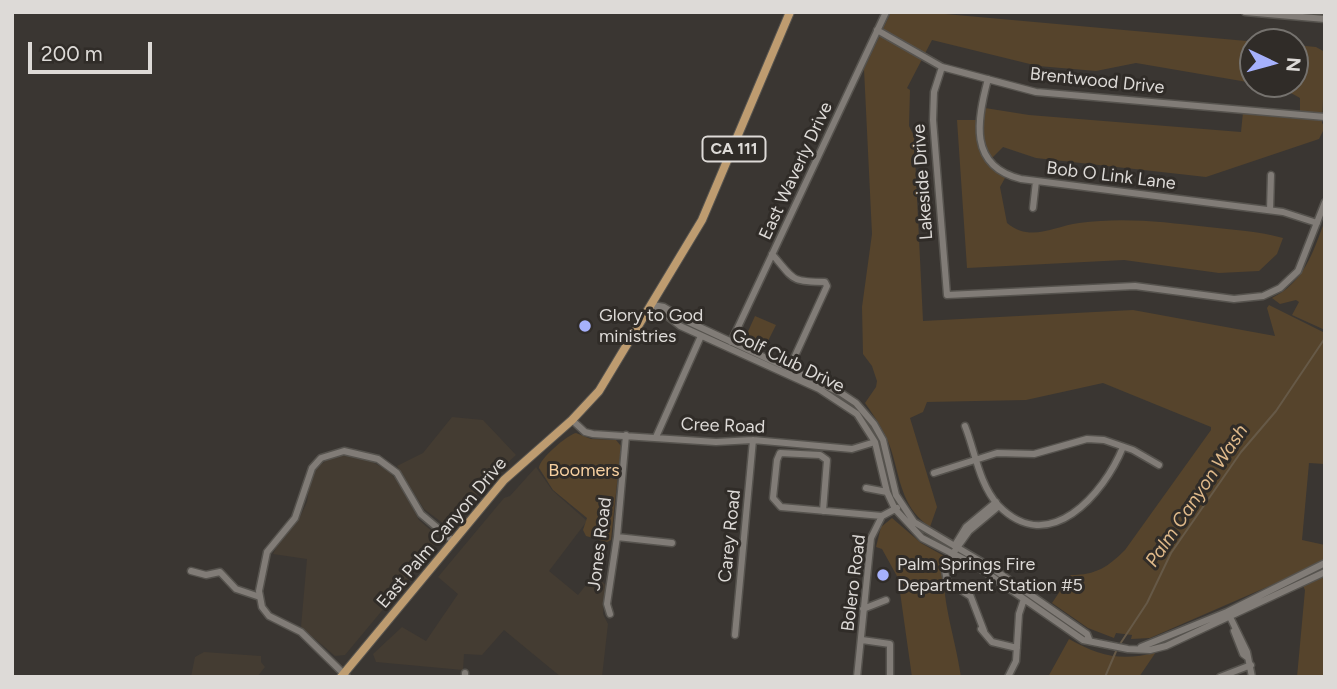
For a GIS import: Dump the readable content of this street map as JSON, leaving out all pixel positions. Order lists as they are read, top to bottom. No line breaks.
{"streets":{"main road":["CA 111","East Palm Canyon Drive"],"street":["Brentwood Drive","East Waverly Drive","Bob O Link Lane","Lakeside Drive","Golf Club Drive","Cree Road","Carey Road","Jones Road","Bolero Road"]},"crossings":[["Brentwood Drive","East Waverly Drive"],["Brentwood Drive","Bob O Link Lane"],["Brentwood Drive","Lakeside Drive"],["East Waverly Drive","Golf Club Drive"],["Bob O Link Lane","Lakeside Drive"],["Golf Club Drive","Cree Road"],["Golf Club Drive","East Palm Canyon Drive"],["Golf Club Drive","Bolero Road"],["Cree Road","East Palm Canyon Drive"],["Cree Road","Carey Road"],["Cree Road","Jones Road"]],"water":["Palm Canyon Wash"],"parks":["Boomers"],"places":["Glory to God ministries","Palm Springs Fire Department Station #5"],"scale_bar":"200 m","north":"right"}
